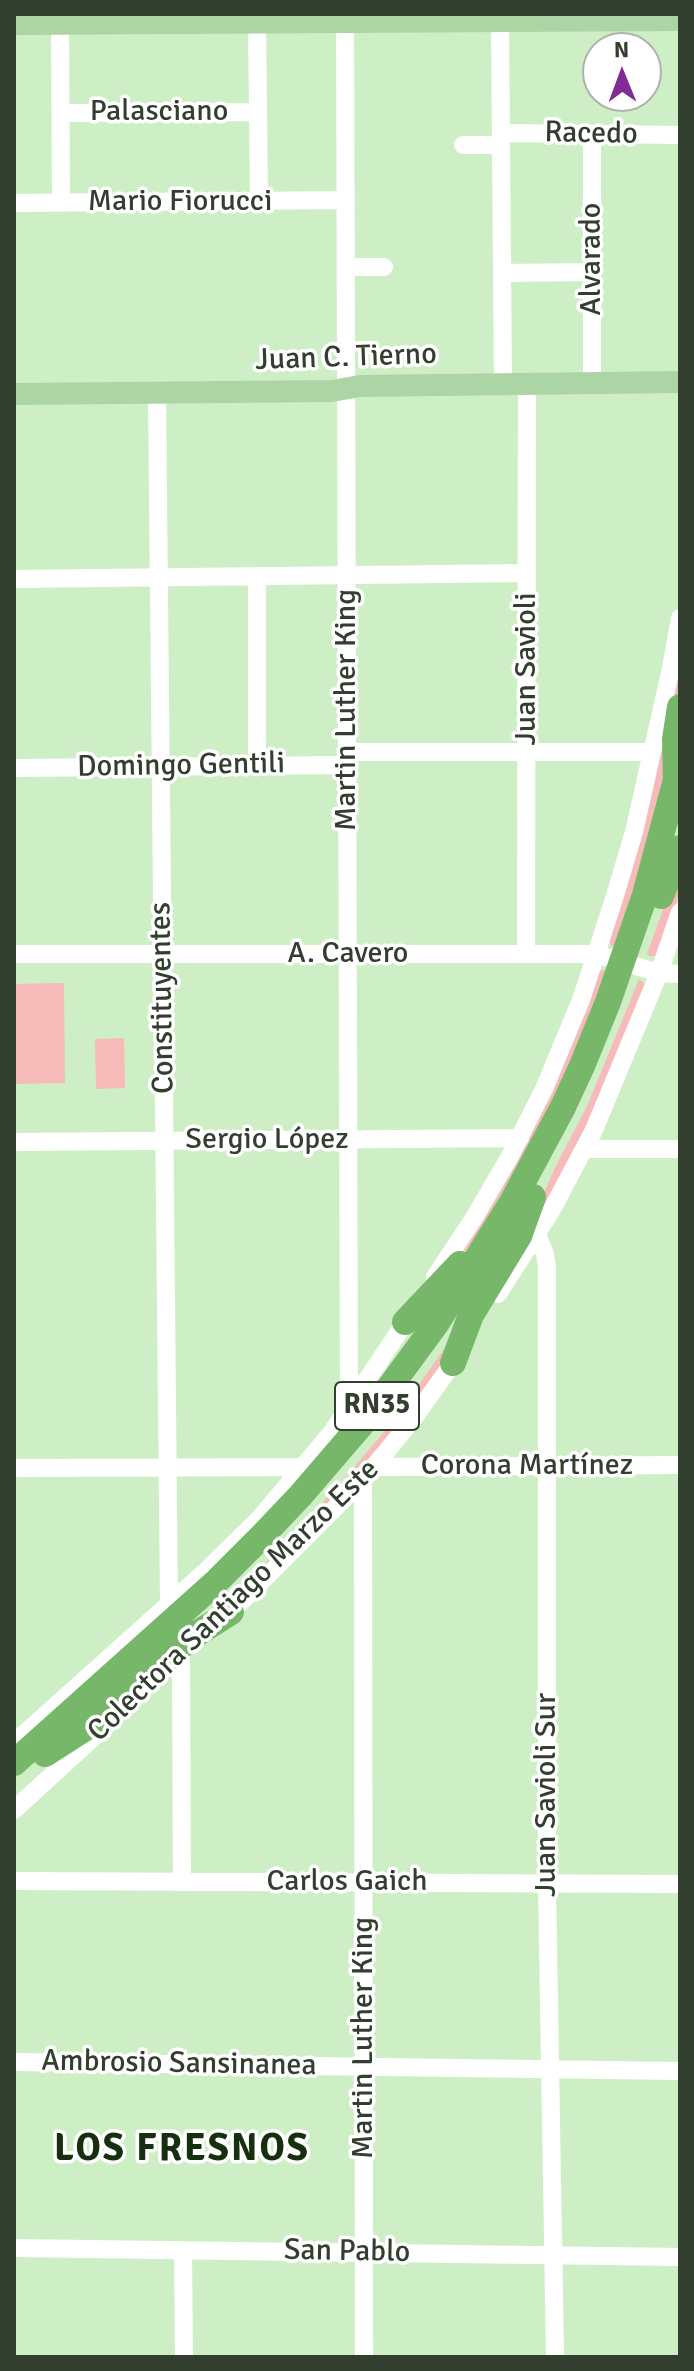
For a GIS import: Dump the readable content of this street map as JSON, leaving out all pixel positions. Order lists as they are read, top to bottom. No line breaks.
{"streets":{"highway":["RN35"],"main road":["Juan C. Tierno"],"street":["Palasciano","Racedo","Mario Fiorucci","Alvarado","Juan Savioli","Martin Luther King","Domingo Gentili","A. Cavero","Constituyentes","Sergio López","Corona Martínez","Colectora Santiago Marzo Este","Juan Savioli Sur","Carlos Gaich","Ambrosio Sansinanea","San Pablo"]},"crossings":[["Racedo","Alvarado"],["Mario Fiorucci","Martin Luther King"],["Alvarado","Juan C. Tierno"],["Juan C. Tierno","Juan Savioli"],["Juan C. Tierno","Martin Luther King"],["Juan C. Tierno","Constituyentes"],["Juan Savioli","Domingo Gentili"],["Juan Savioli","A. Cavero"],["Martin Luther King","Domingo Gentili"],["Martin Luther King","A. Cavero"],["Martin Luther King","Sergio López"],["Martin Luther King","Corona Martínez"],["Martin Luther King","Colectora Santiago Marzo Este"],["Martin Luther King","Carlos Gaich"],["Martin Luther King","Ambrosio Sansinanea"],["Martin Luther King","San Pablo"],["Domingo Gentili","Constituyentes"],["Domingo Gentili","Colectora Santiago Marzo Este"],["A. Cavero","Constituyentes"],["A. Cavero","RN35"],["A. Cavero","Colectora Santiago Marzo Este"],["Constituyentes","Sergio López"],["Constituyentes","Colectora Santiago Marzo Este"],["Sergio López","Colectora Santiago Marzo Este"],["RN35","Colectora Santiago Marzo Este"],["Corona Martínez","Colectora Santiago Marzo Este"],["Corona Martínez","Juan Savioli Sur"],["Colectora Santiago Marzo Este","Juan Savioli Sur"],["Juan Savioli Sur","Carlos Gaich"],["Juan Savioli Sur","Ambrosio Sansinanea"],["Juan Savioli Sur","San Pablo"]],"districts":["LOS FRESNOS"],"north":"top"}
